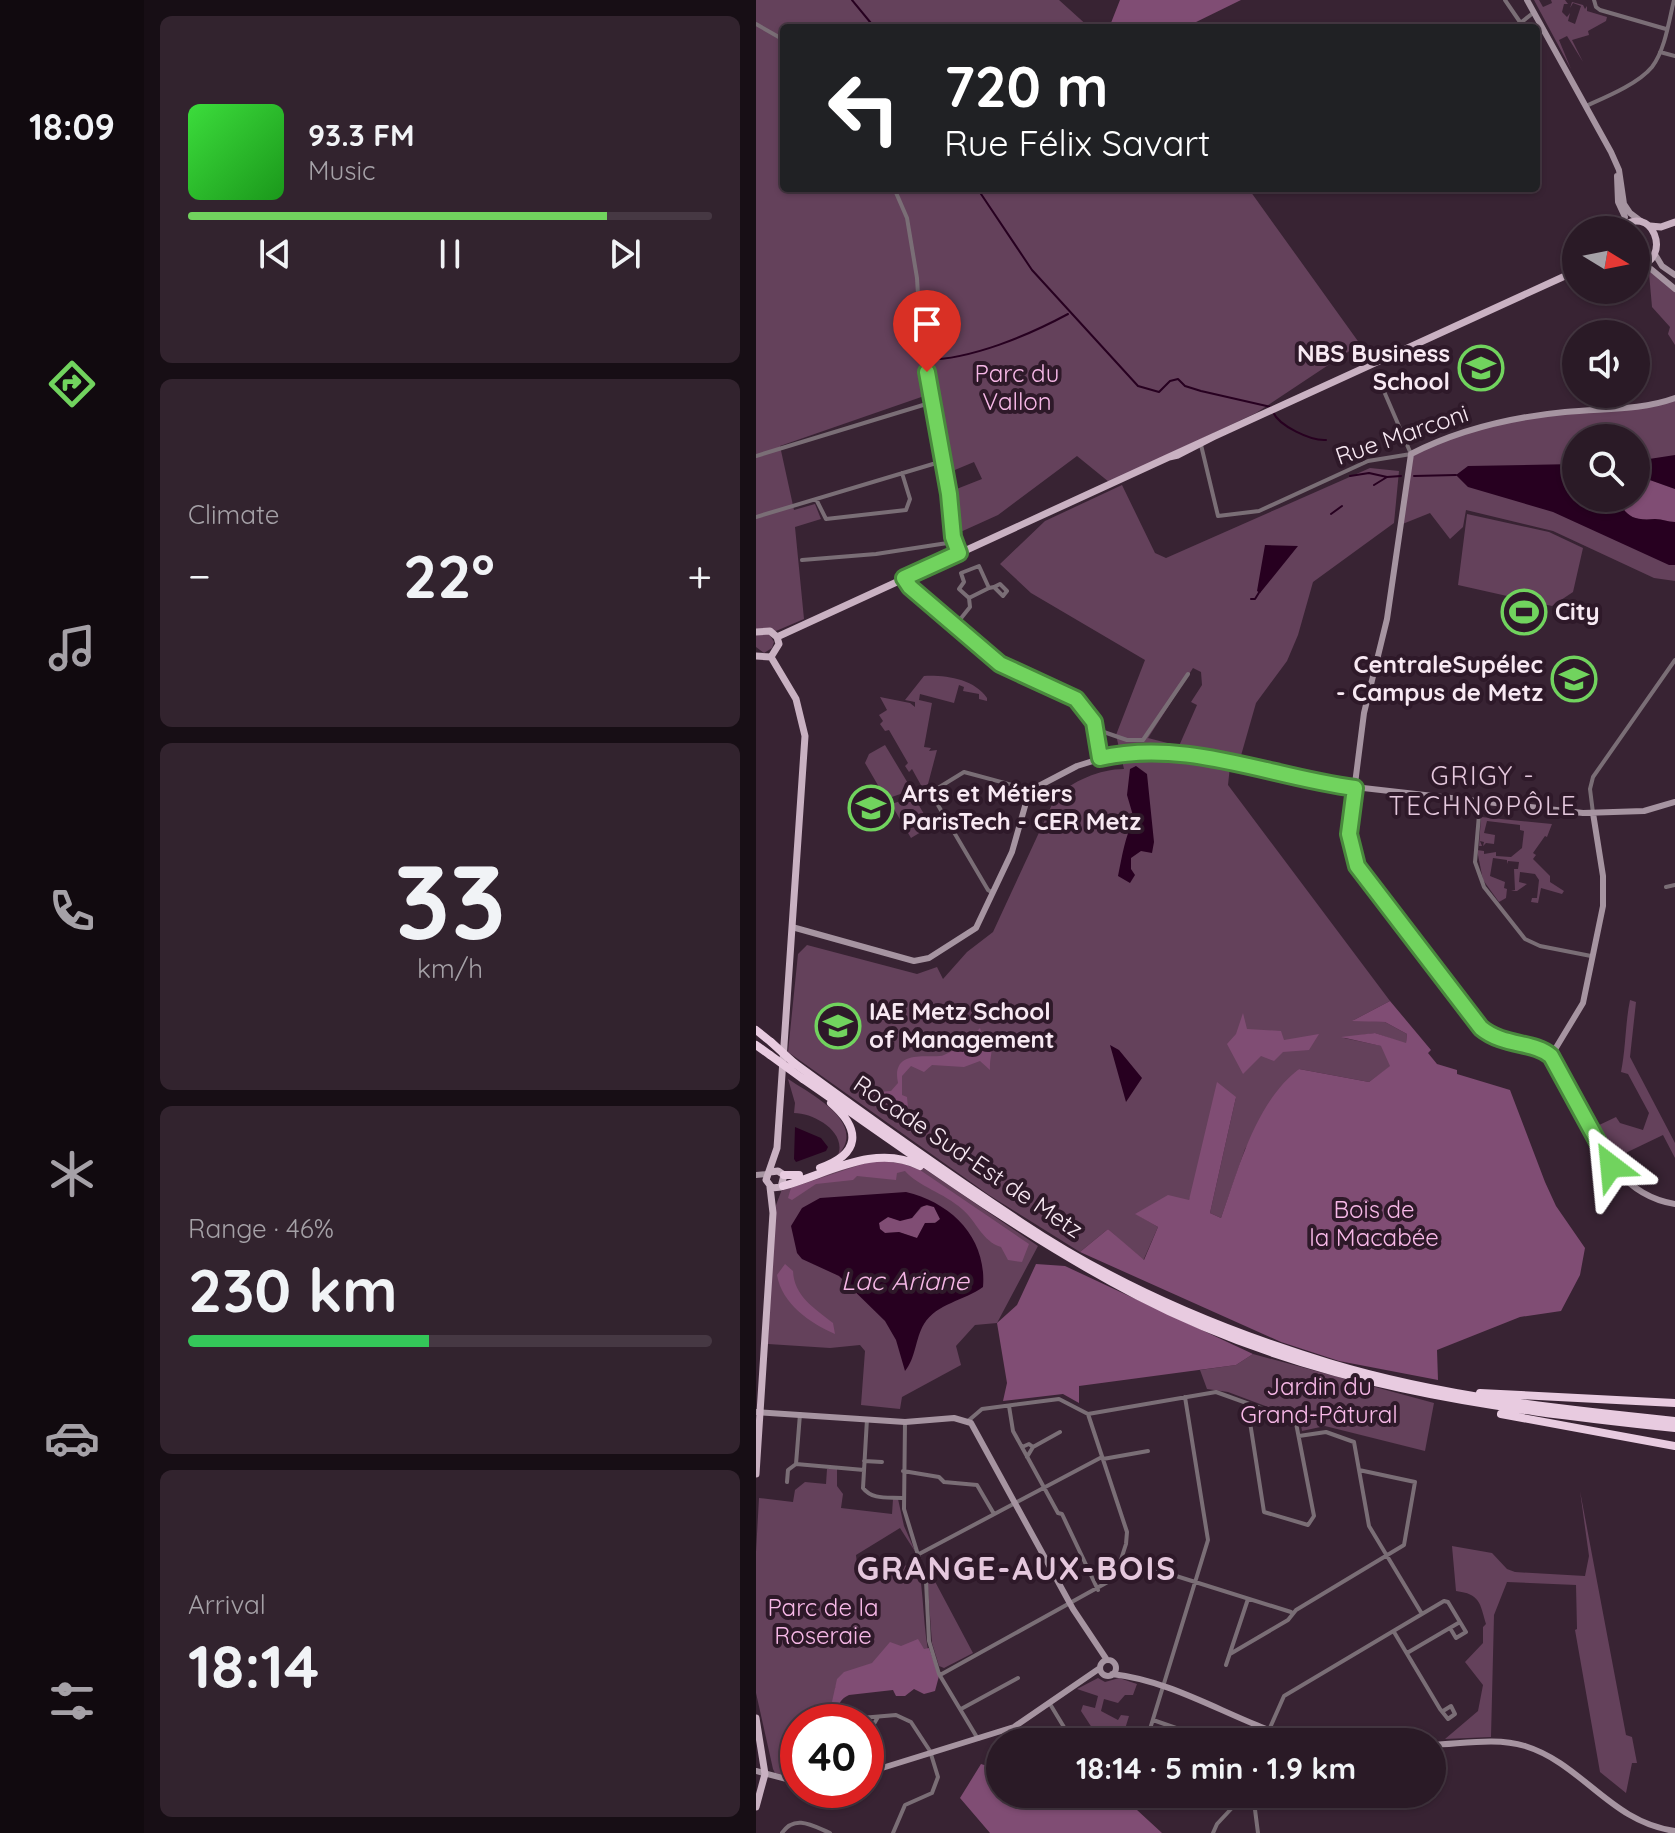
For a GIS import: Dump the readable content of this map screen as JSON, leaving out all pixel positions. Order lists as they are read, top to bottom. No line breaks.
{"streets":{"highway":["Rocade Sud-Est de Metz"],"street":["Rue Marconi"]},"districts":["GRIGY - TECHNOPÔLE","GRANGE-AUX-BOIS"],"water":["Lac Ariane"],"parks":["Parc du Vallon","Bois de la Macabée","Jardin du Grand-Pâtural","Parc de la Roseraie"],"places":{"school or university":["NBS Business School","CentraleSupélec - Campus de Metz","Arts et Métiers ParisTech - CER Metz","IAE Metz School of Management"],"sports":["City"]},"north":"right","page":{"tabs":"18:09","turn":["720 m","Rue Félix Savart"],"song":["93.3 FM","Music"],"tile":["Climate",["33","km/h"],["Range · 46%","230 km"],["Arrival","18:14"]],"heat":["−","22°","+"],"limit":"40","trip":"18:14 · 5 min · 1.9 km"}}
